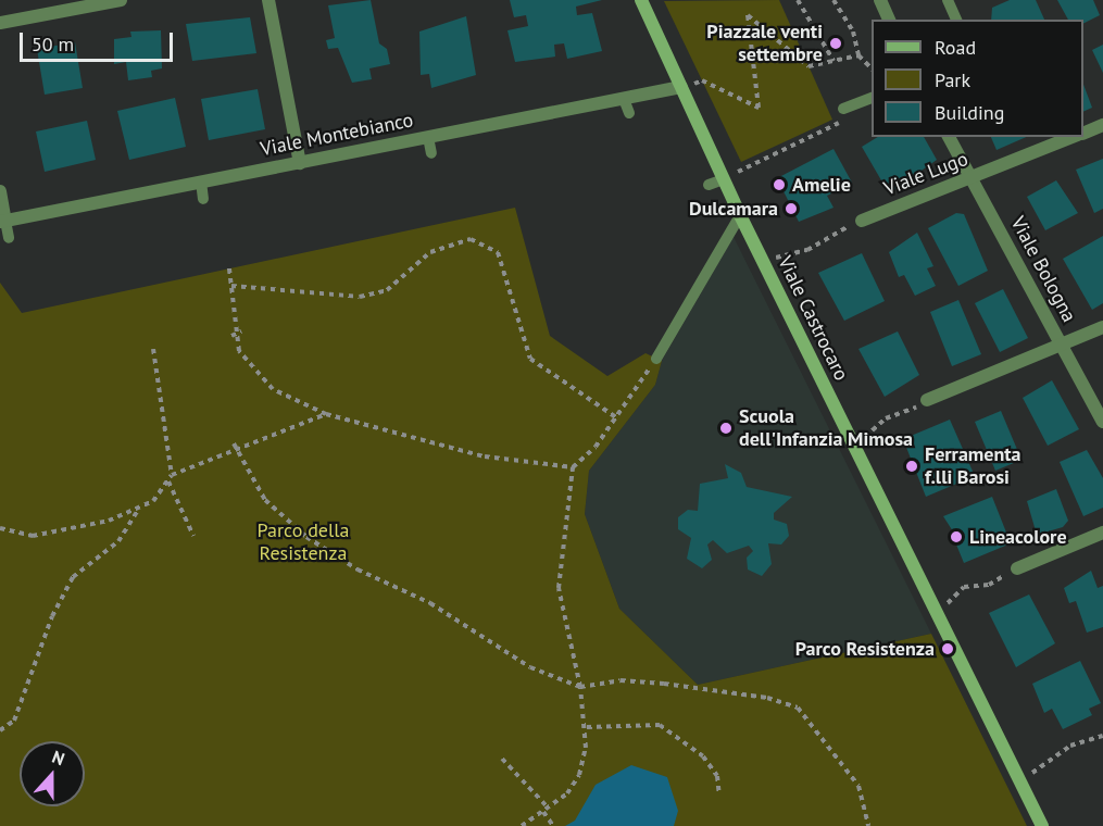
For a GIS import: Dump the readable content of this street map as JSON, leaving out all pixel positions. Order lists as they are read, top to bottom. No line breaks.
{"streets":{"street":["Viale Montebianco","Viale Lugo","Viale Bologna","Viale Castrocaro"]},"crossings":[["Viale Montebianco","Viale Castrocaro"],["Viale Lugo","Viale Bologna"]],"parks":["Parco della Resistenza"],"places":["Piazzale venti settembre","Amelie","Dulcamara","Scuola dell'Infanzia Mimosa","Ferramenta f.lli Barosi","Lineacolore","Parco Resistenza"],"legend":["Road","Park","Building"],"scale_bar":"50 m","north":"top"}
